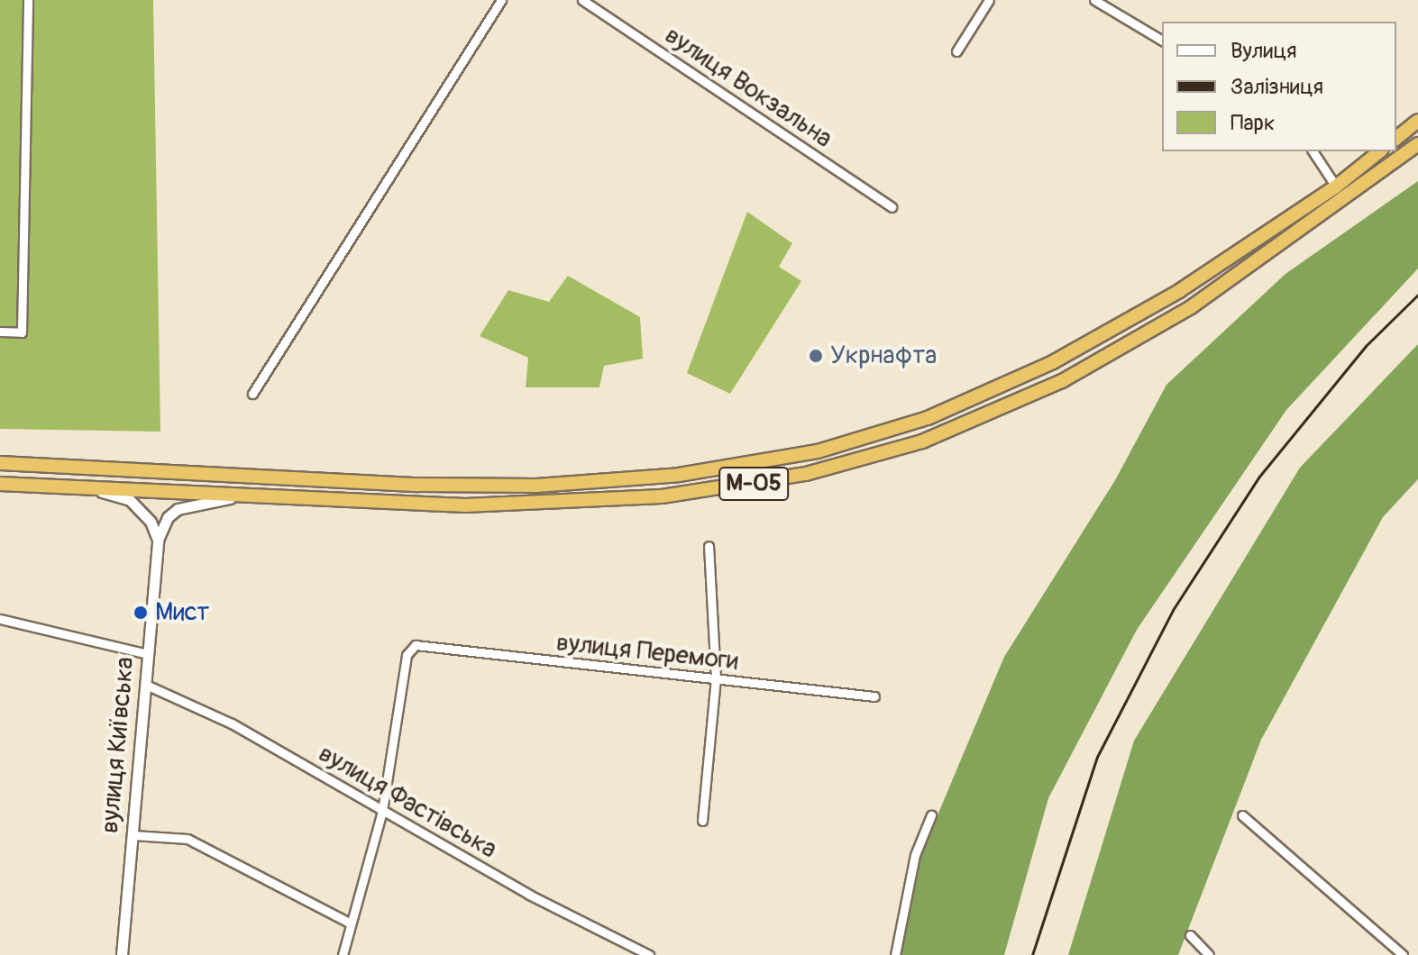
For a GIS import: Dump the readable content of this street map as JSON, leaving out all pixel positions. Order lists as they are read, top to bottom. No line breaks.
{"streets":{"highway":["М-05"],"street":["вулиця Вокзальна","вулиця Перемоги","вулиця Київська","вулиця Фастівська"]},"crossings":[["вулиця Перемоги","вулиця Фастівська"],["вулиця Київська","вулиця Фастівська"]],"places":["Укрнафта","Мист"],"legend":["Вулиця","Залізниця","Парк"]}
